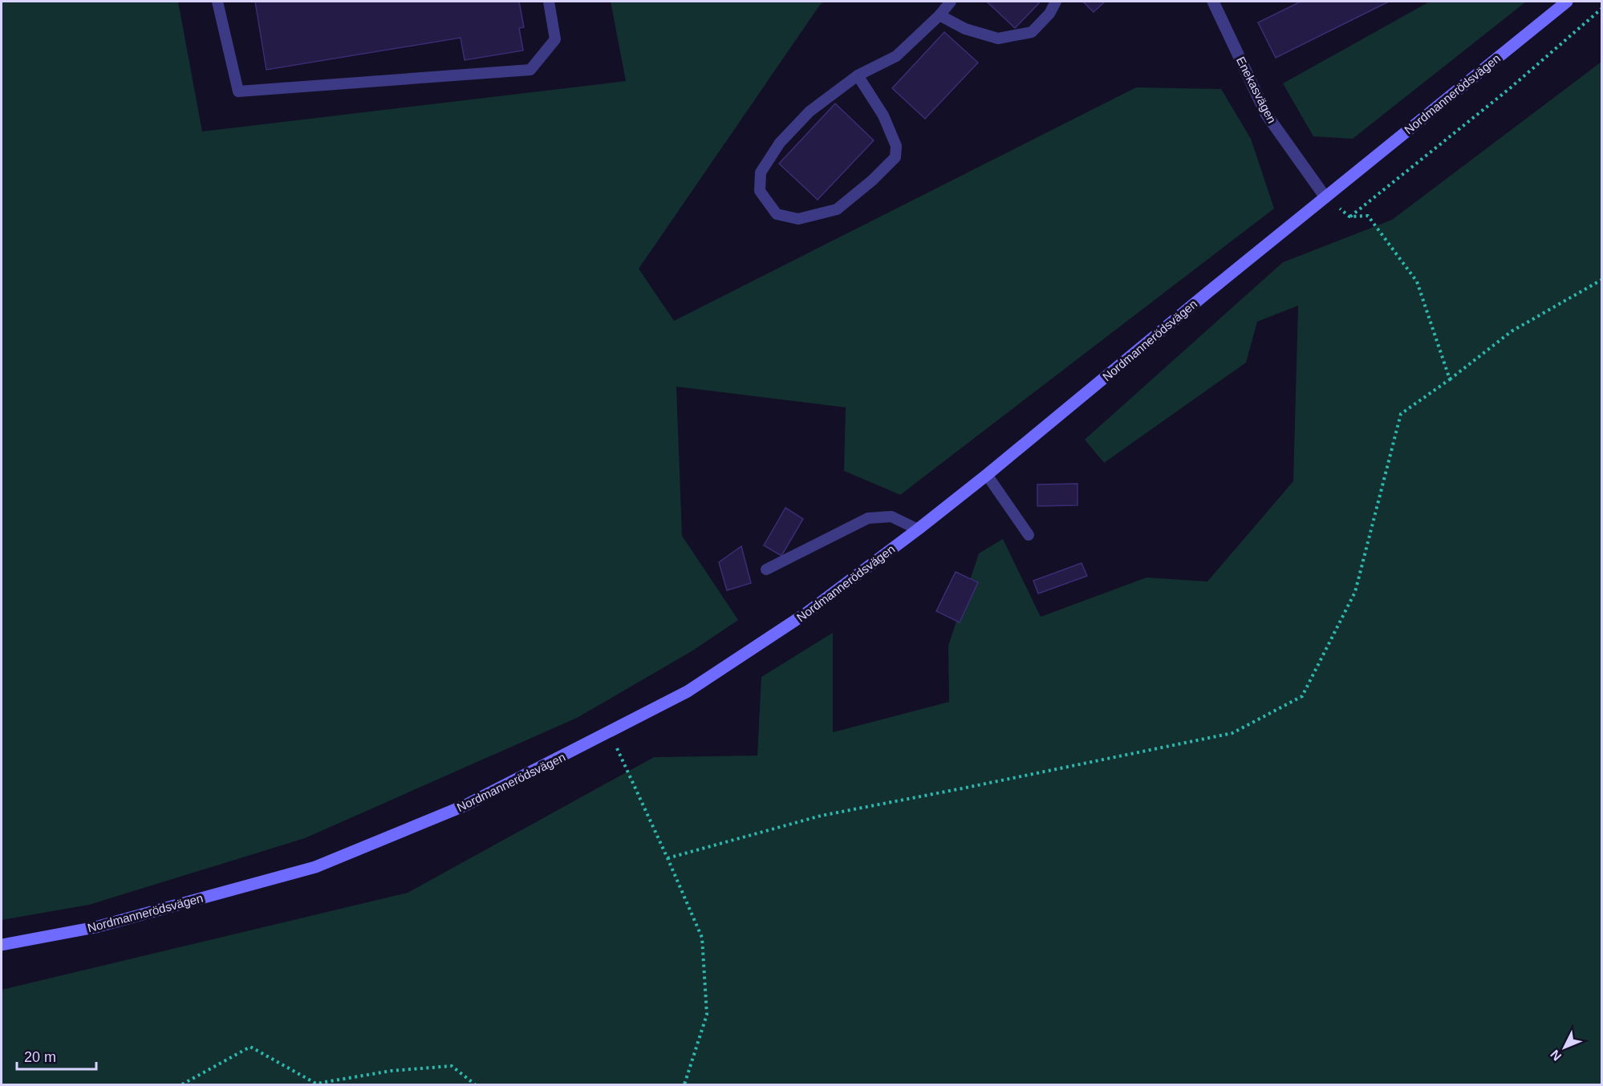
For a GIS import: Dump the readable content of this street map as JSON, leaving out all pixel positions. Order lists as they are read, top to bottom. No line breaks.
{"streets":{"main road":["Nordmannerödsvägen"],"street":["Enekasvägen"]},"crossings":[["Enekasvägen","Nordmannerödsvägen"]],"scale_bar":"20 m","north":"bottom left"}
